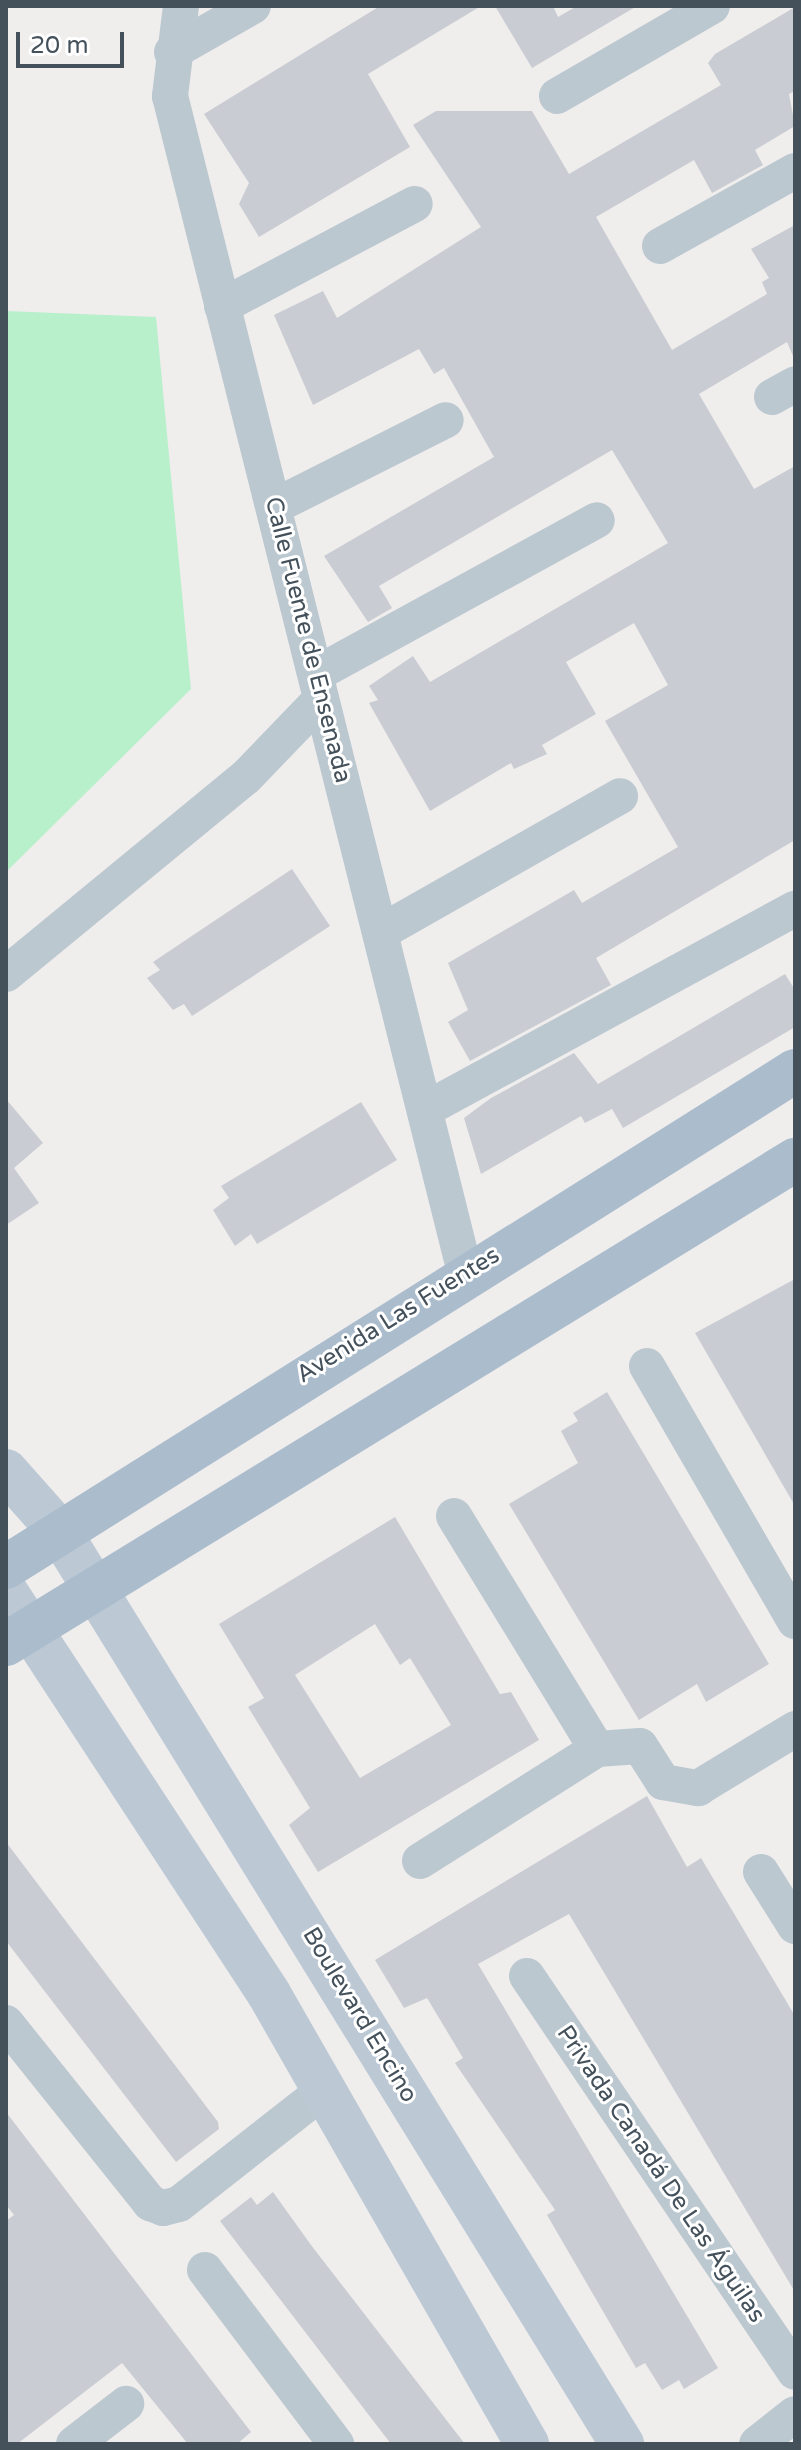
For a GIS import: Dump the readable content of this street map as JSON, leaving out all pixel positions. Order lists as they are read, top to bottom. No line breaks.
{"streets":{"main road":["Avenida Las Fuentes"],"street":["Calle Fuente de Ensenada","Boulevard Encino","Privada Canadá De Las Águilas"]},"crossings":[["Calle Fuente de Ensenada","Avenida Las Fuentes"],["Avenida Las Fuentes","Boulevard Encino"]],"scale_bar":"20 m"}
